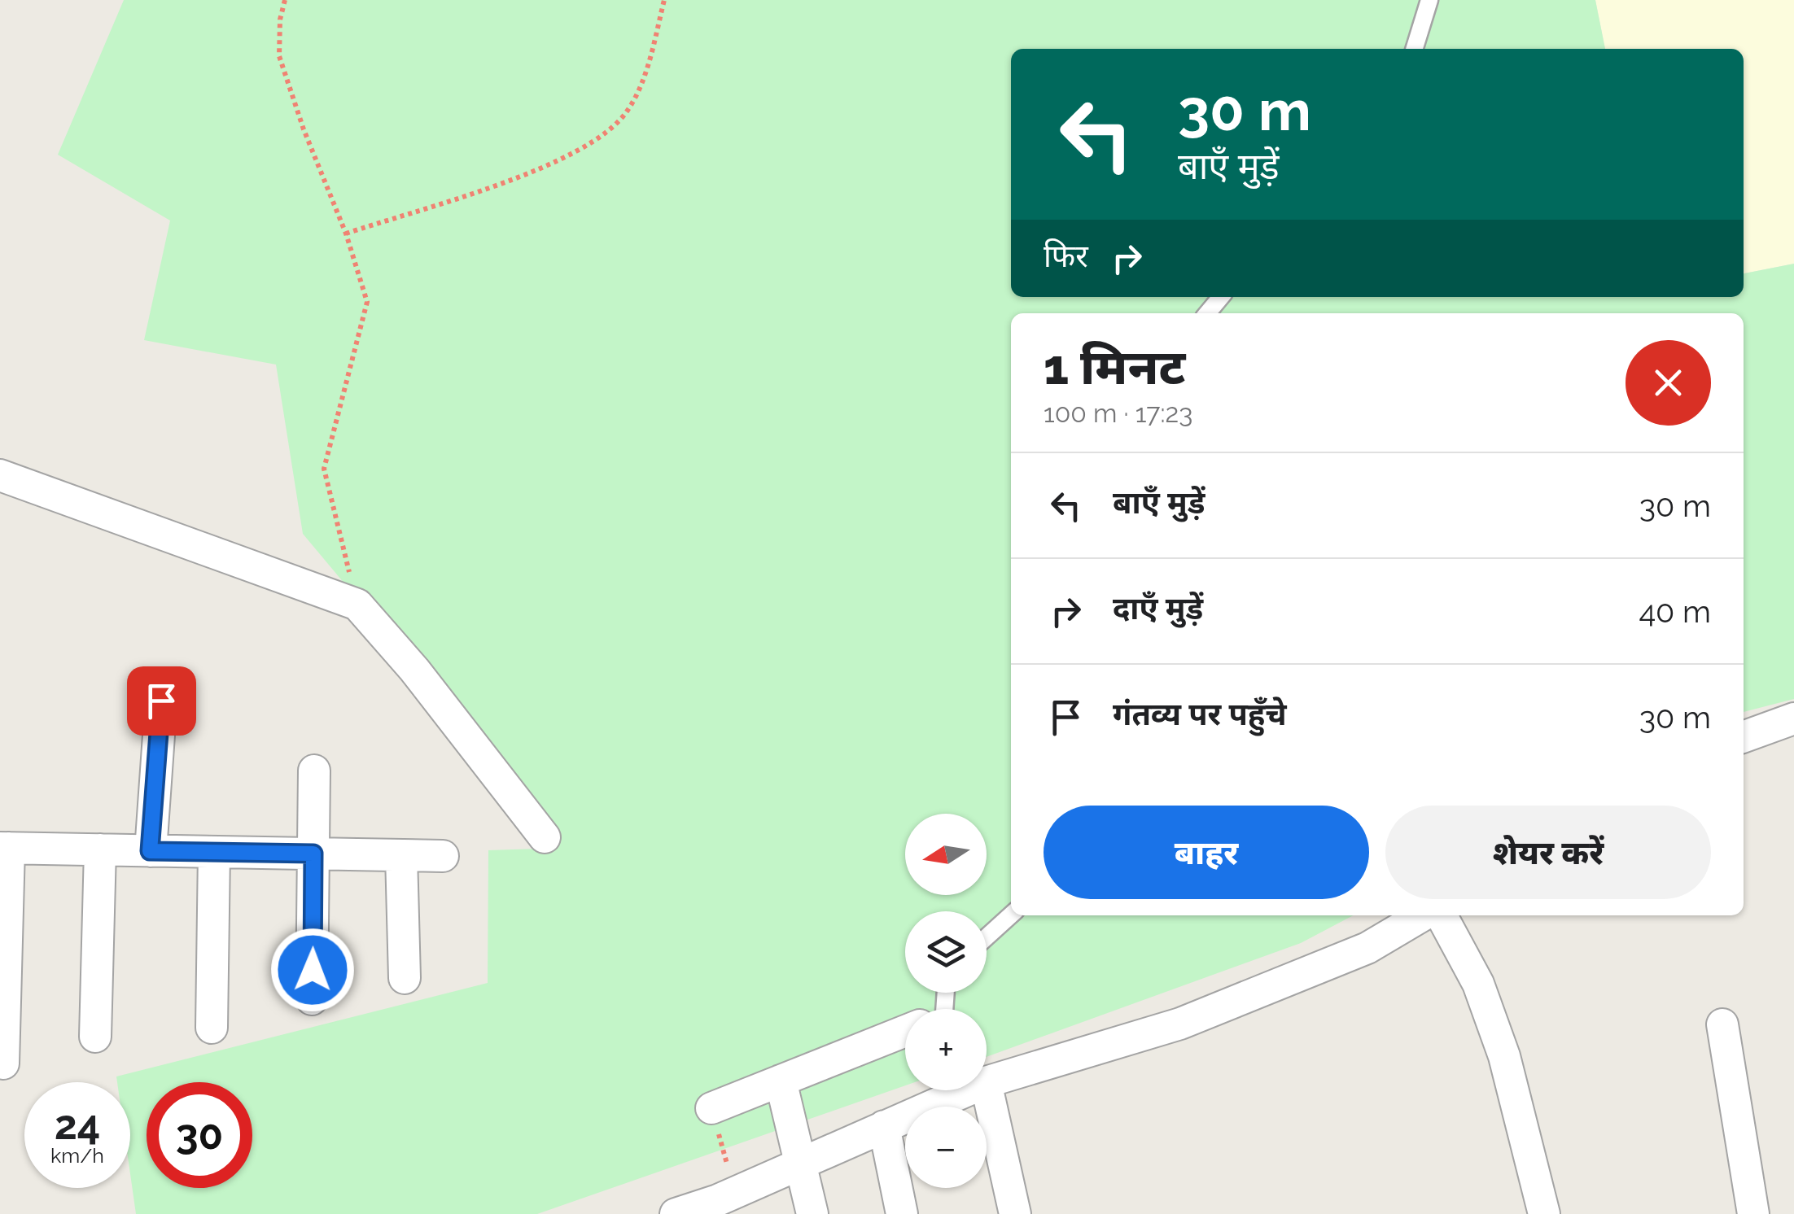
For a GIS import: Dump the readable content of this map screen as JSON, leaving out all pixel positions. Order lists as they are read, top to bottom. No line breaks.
{"north":"left","page":{"turn":["30 m","बाएँ मुड़ें"],"then":"फिर","heading":["1 मिनट","100 m · 17:23"],"list":[{"name":"बाएँ मुड़ें","value":"30 m"},{"name":"दाएँ मुड़ें","value":"40 m"},{"name":"गंतव्य पर पहुँचे","value":"30 m"}],"buttons":["बाहर","शेयर करें"],"map_buttons":["+","−"],"speed":"24 km/h","limit":"30"}}
